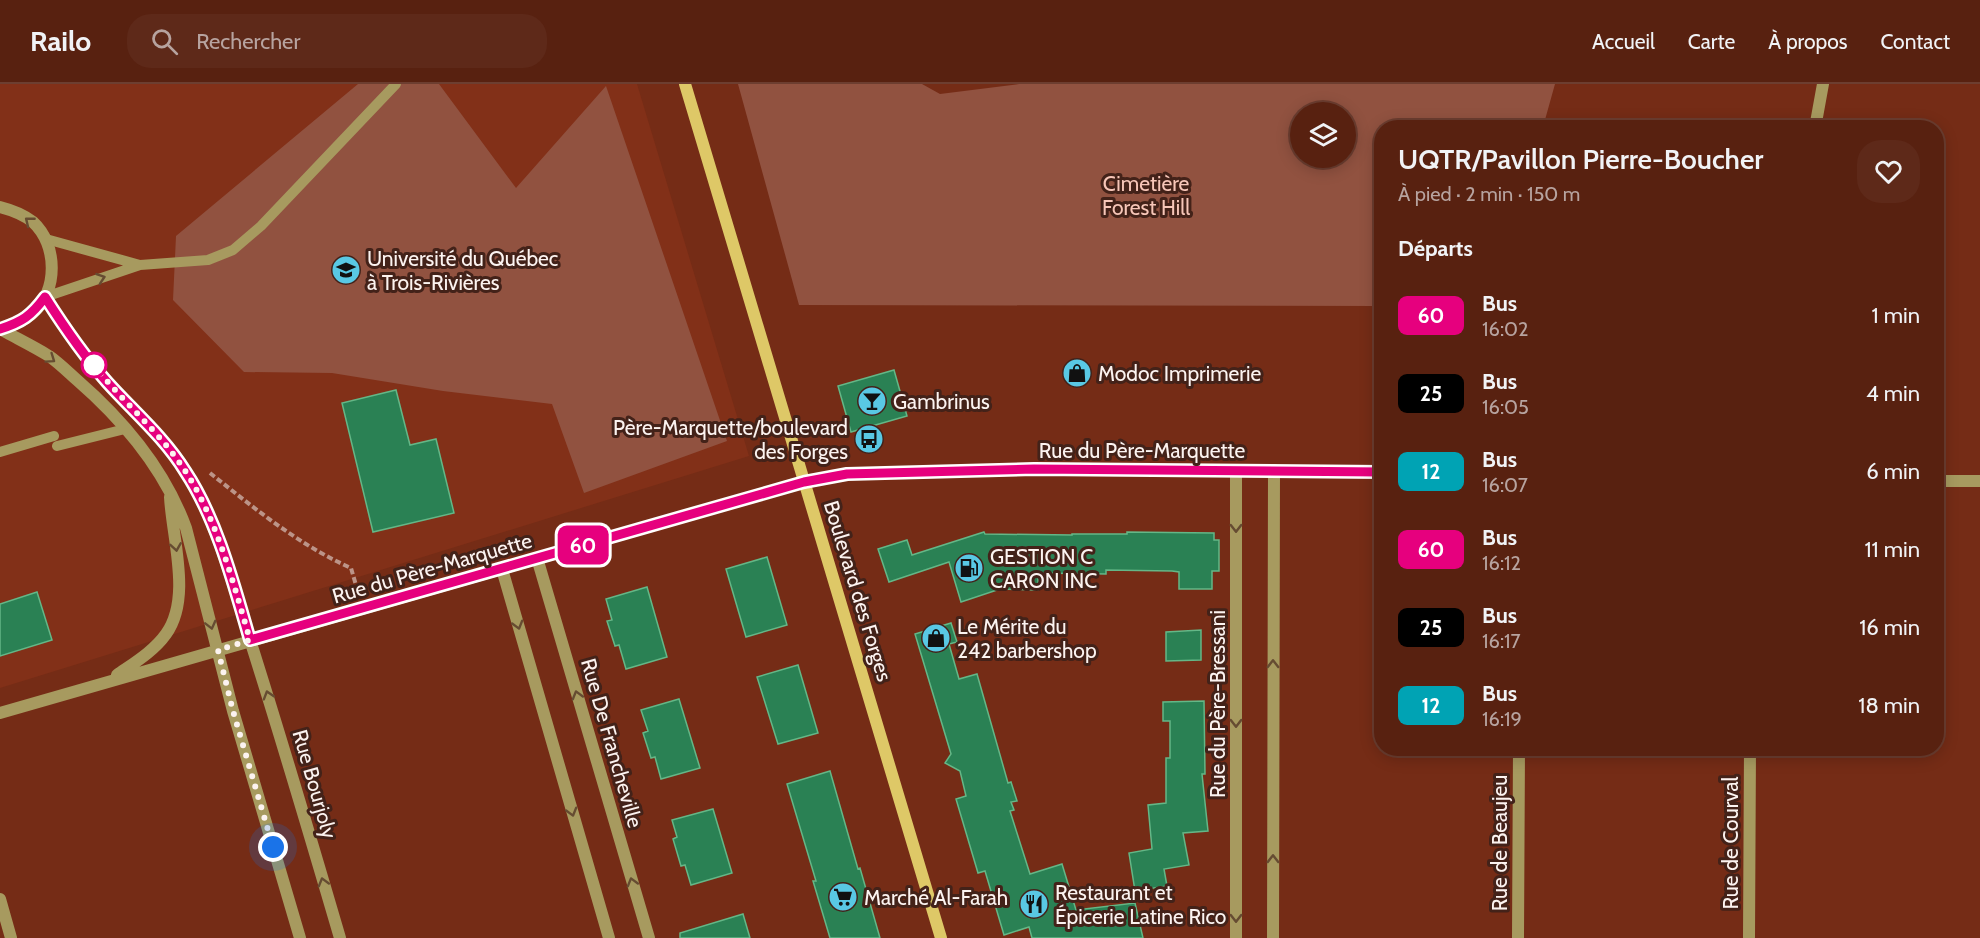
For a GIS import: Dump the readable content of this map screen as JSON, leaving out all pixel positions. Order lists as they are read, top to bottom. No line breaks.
{"streets":{"main road":["Boulevard des Forges"],"street":["Rue du Père-Marquette","Rue du Père-Bressani","Rue De Francheville","Rue Bourjoly","Rue de Beaujeu","Rue de Courval"]},"crossings":[["Rue du Père-Marquette","Boulevard des Forges"],["Rue du Père-Marquette","Rue du Père-Bressani"],["Rue du Père-Marquette","Rue De Francheville"],["Rue du Père-Marquette","Rue Bourjoly"]],"parks":["Cimetière Forest Hill"],"places":{"school or university":["Université du Québec à Trois-Rivières"],"shop":["Modoc Imprimerie","Le Mérite du 242 barbershop"],"bar":["Gambrinus"],"bus stop":["Père-Marquette/boulevard des Forges"],"fuel station":["GESTION C CARON INC"],"supermarket":["Marché Al-Farah"],"restaurant":["Restaurant et Épicerie Latine Rico"]},"lines":["bus line 60"],"page":{"header":"Railo","search":"Rechercher","nav":["Accueil","Carte","À propos","Contact"],"on_map":"60","heading":[["UQTR/Pavillon Pierre-Boucher","À pied · 2 min · 150 m"],"Départs"],"list":[{"mark":"60","name":"Bus","note":"16:02","value":"1 min"},{"mark":"25","name":"Bus","note":"16:05","value":"4 min"},{"mark":"12","name":"Bus","note":"16:07","value":"6 min"},{"mark":"60","name":"Bus","note":"16:12","value":"11 min"},{"mark":"25","name":"Bus","note":"16:17","value":"16 min"},{"mark":"12","name":"Bus","note":"16:19","value":"18 min"}]}}
